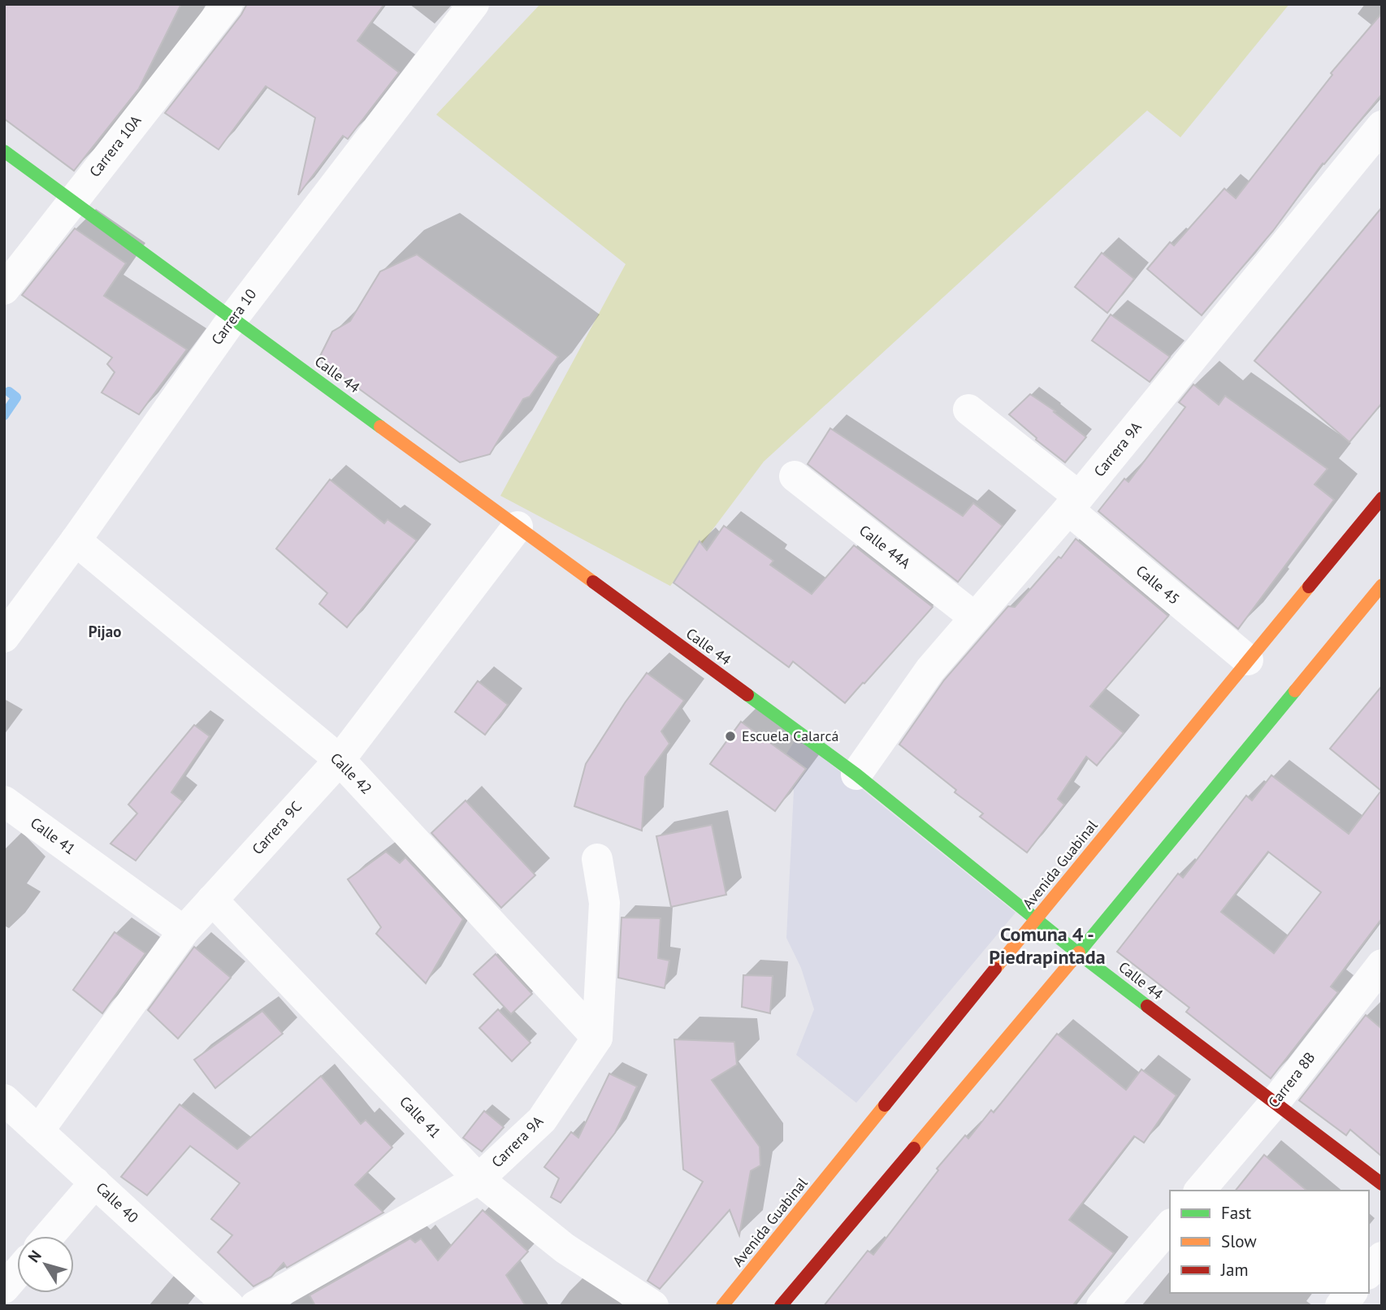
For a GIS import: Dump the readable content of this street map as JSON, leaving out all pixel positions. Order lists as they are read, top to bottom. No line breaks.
{"streets":{"main road":["Calle 44","Avenida Guabinal"],"street":["Carrera 10A","Carrera 10","Carrera 9A","Calle 44A","Calle 45","Calle 42","Carrera 9C","Calle 41","Carrera 8B","Calle 40"]},"crossings":[["Carrera 10A","Calle 44"],["Carrera 10","Calle 44"],["Carrera 10","Calle 42"],["Calle 44","Carrera 9A"],["Calle 44","Carrera 9C"],["Calle 44","Avenida Guabinal"],["Calle 44","Carrera 8B"],["Carrera 9A","Calle 44A"],["Carrera 9A","Calle 45"],["Carrera 9A","Calle 42"],["Carrera 9A","Calle 41"],["Calle 45","Avenida Guabinal"],["Calle 42","Carrera 9C"],["Carrera 9C","Calle 41"],["Carrera 9C","Calle 40"]],"districts":["Pijao","Comuna 4 - Piedrapintada"],"places":["Escuela Calarcá"],"legend":["Fast","Slow","Jam"],"north":"top left"}
